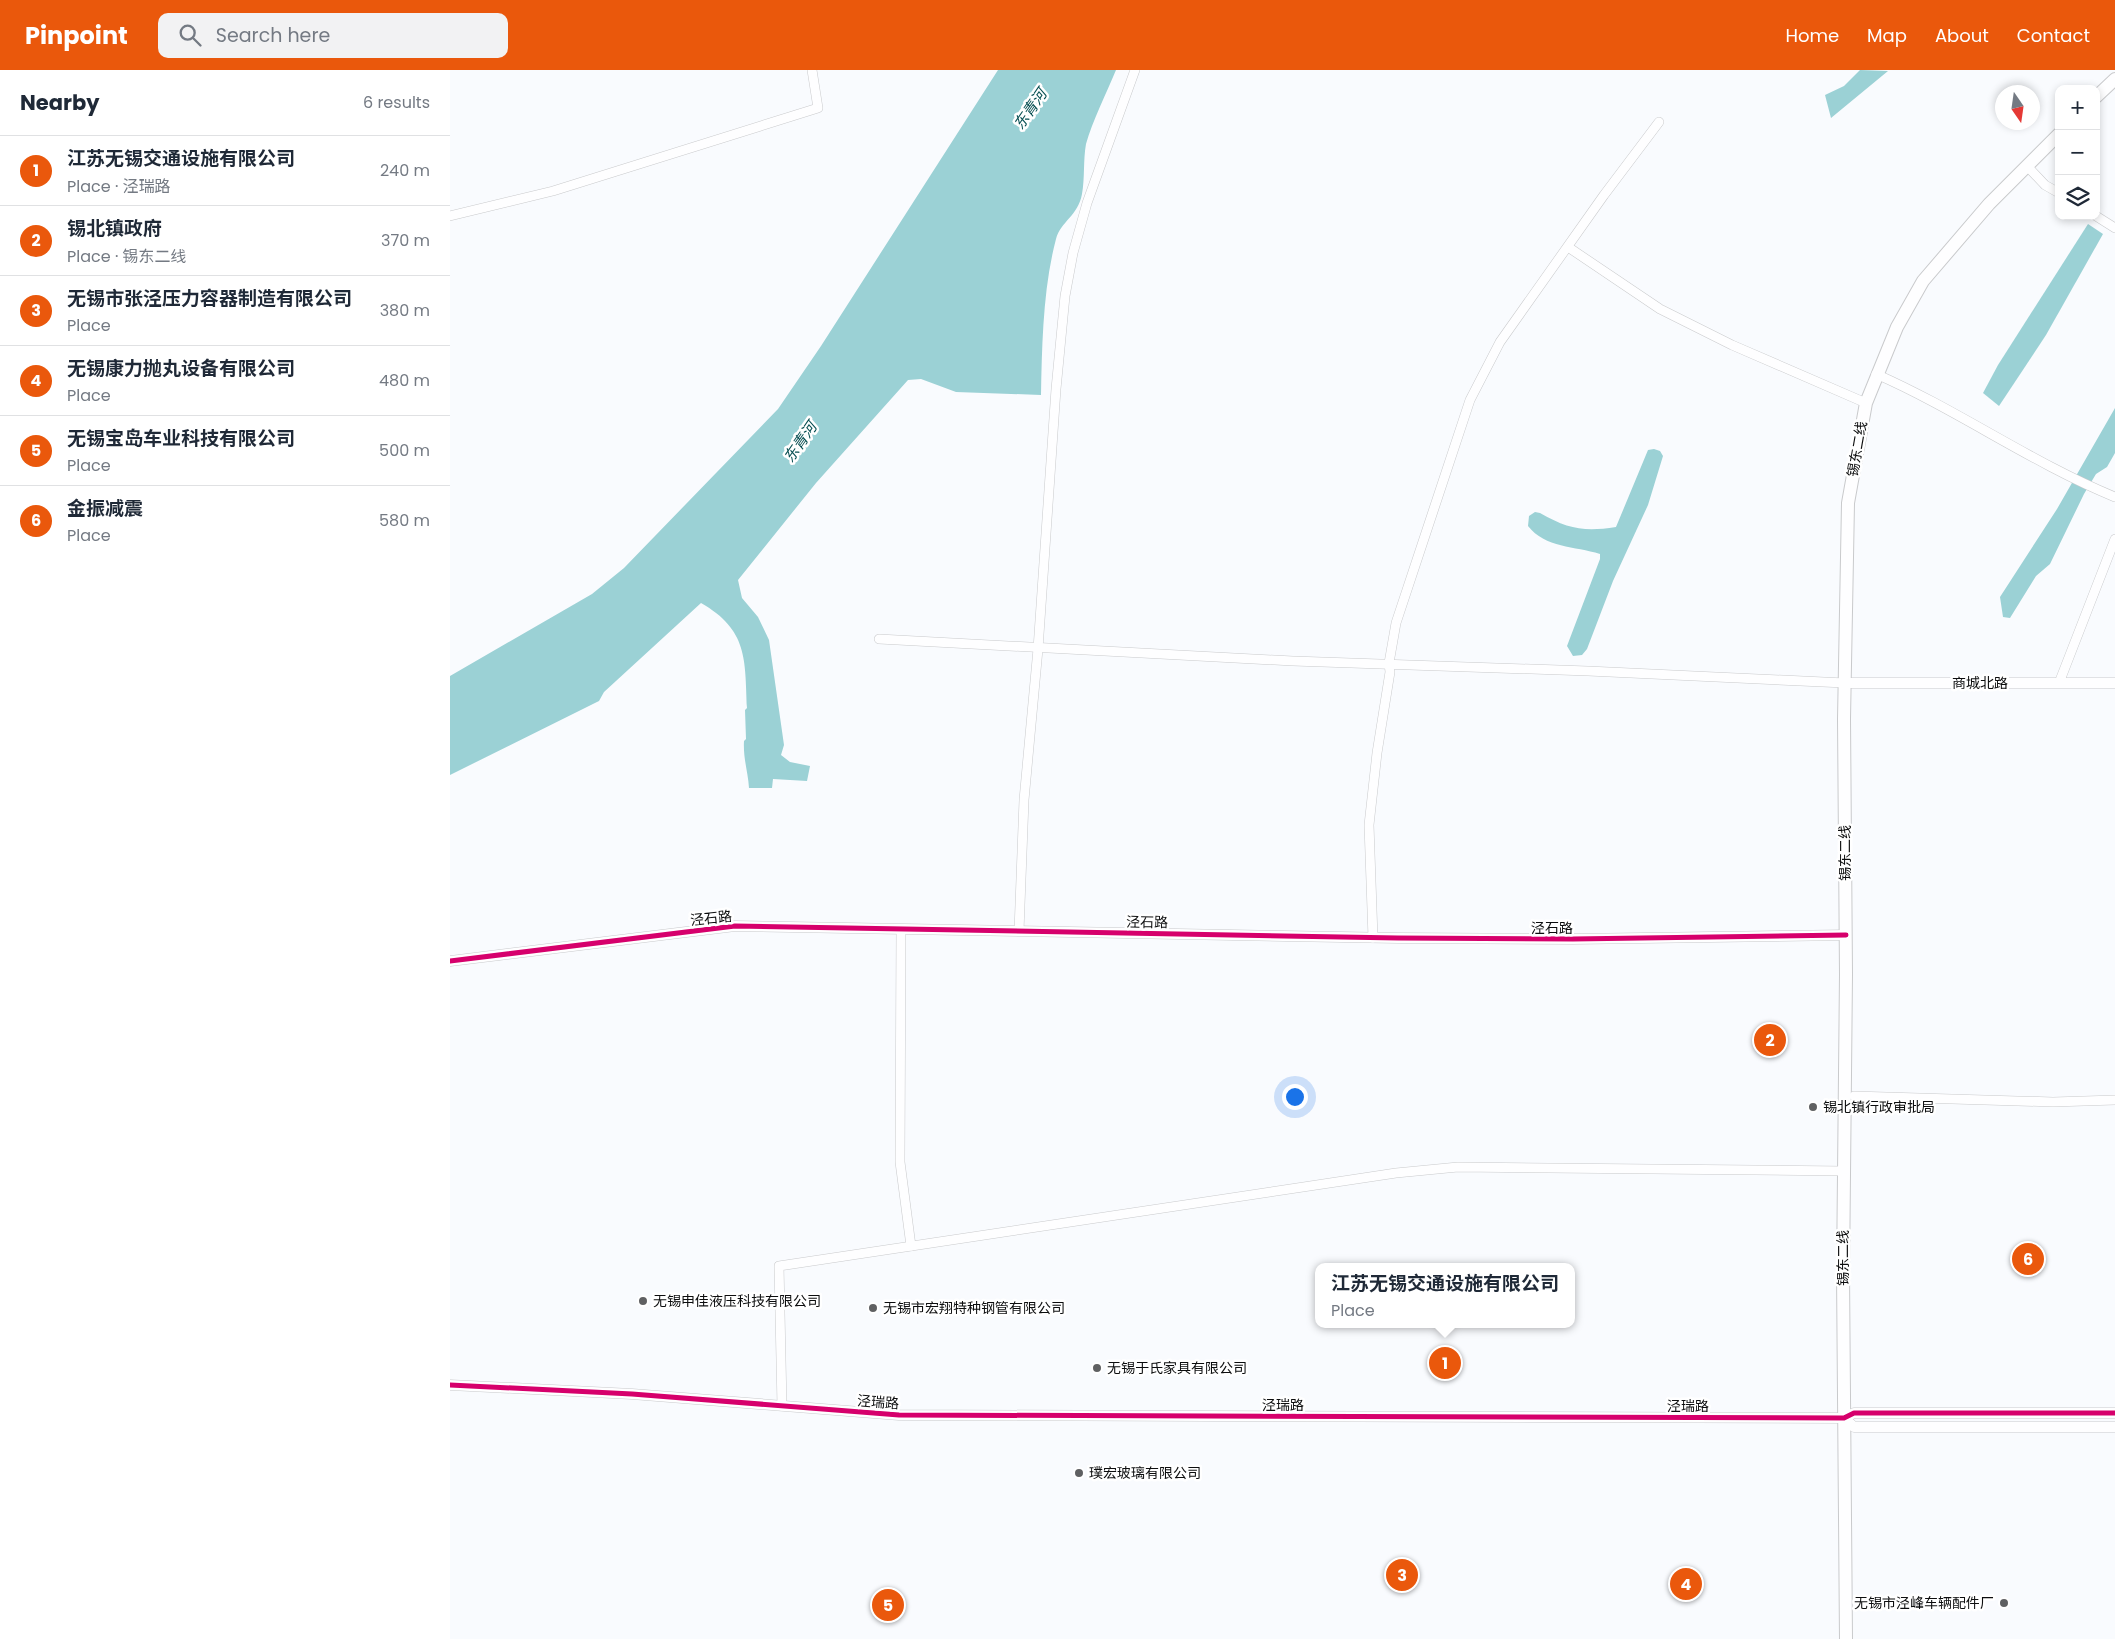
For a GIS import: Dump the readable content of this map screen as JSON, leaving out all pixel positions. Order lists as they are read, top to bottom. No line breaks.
{"streets":{"main road":["锡东二线"],"street":["商城北路","泾石路","泾瑞路"]},"crossings":[["锡东二线","商城北路"],["锡东二线","泾石路"],["锡东二线","泾瑞路"]],"water":["东青河"],"places":["锡北镇行政审批局","无锡申佳液压科技有限公司","无锡市宏翔特种钢管有限公司","无锡于氏家具有限公司","璞宏玻璃有限公司","无锡市泾峰车辆配件厂"],"north":"bottom","page":{"header":"Pinpoint","search":"Search here","nav":["Home","Map","About","Contact"],"heading":["Nearby","6 results"],"map_buttons":["+","−"],"list":[{"mark":"1","name":"江苏无锡交通设施有限公司","note":"Place · 泾瑞路","value":"240 m"},{"mark":"2","name":"锡北镇政府","note":"Place · 锡东二线","value":"370 m"},{"mark":"3","name":"无锡市张泾压力容器制造有限公司","note":"Place","value":"380 m"},{"mark":"4","name":"无锡康力抛丸设备有限公司","note":"Place","value":"480 m"},{"mark":"5","name":"无锡宝岛车业科技有限公司","note":"Place","value":"500 m"},{"mark":"6","name":"金振减震","note":"Place","value":"580 m"}],"pins":["2","6","1","3","4","5"],"popup":["江苏无锡交通设施有限公司","Place"]}}
